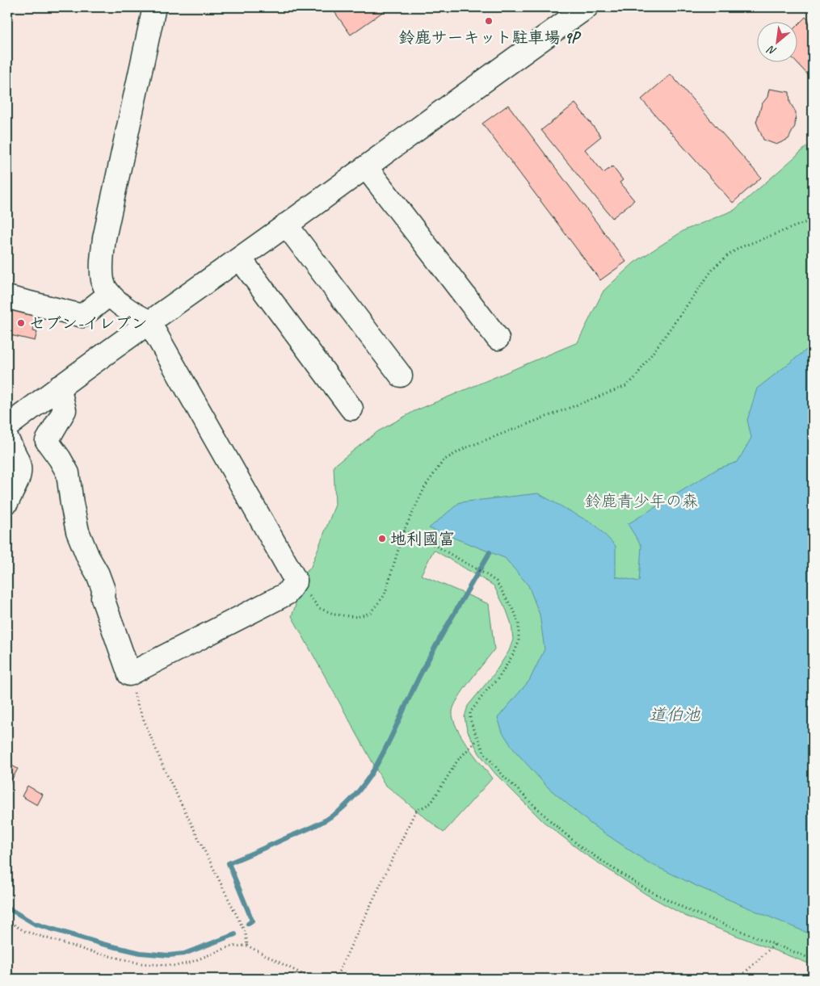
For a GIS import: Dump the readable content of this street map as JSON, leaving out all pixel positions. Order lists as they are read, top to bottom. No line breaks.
{"water":["道伯池"],"parks":["鈴鹿青少年の森"],"places":["鈴鹿サーキット駐車場 9P","セブン-イレブン","地利國富"],"north":"bottom left"}
